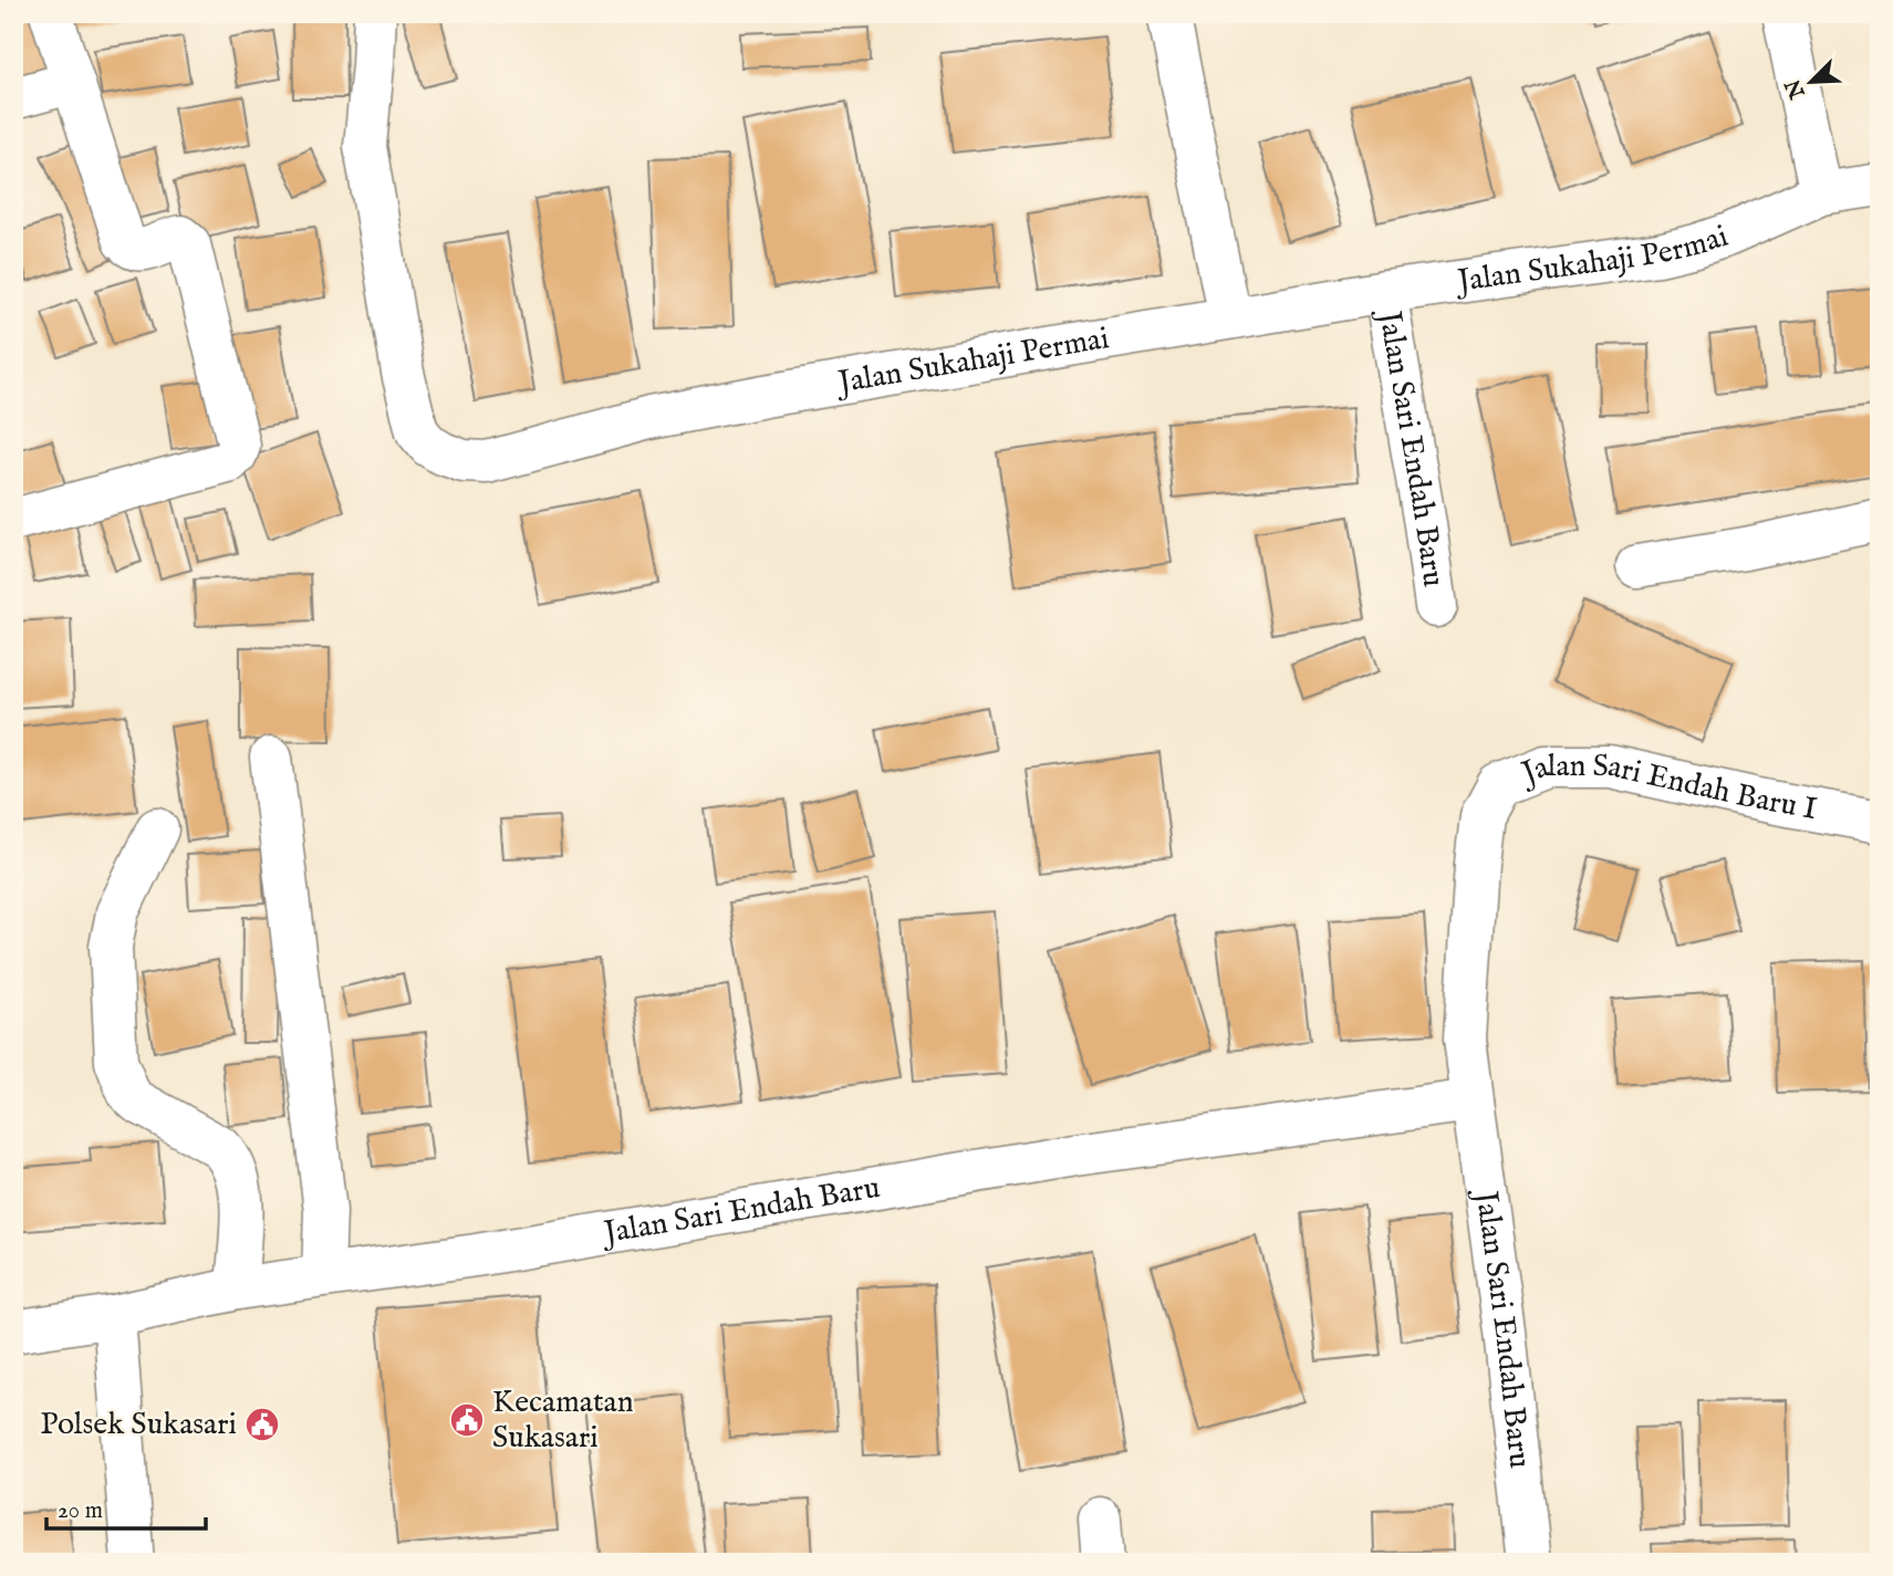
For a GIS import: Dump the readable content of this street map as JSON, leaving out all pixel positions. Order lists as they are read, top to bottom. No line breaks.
{"streets":{"street":["Jalan Sukahaji Permai","Jalan Sari Endah Baru","Jalan Sari Endah Baru I"]},"crossings":[["Jalan Sukahaji Permai","Jalan Sari Endah Baru"],["Jalan Sari Endah Baru","Jalan Sari Endah Baru I"]],"places":{"public building":["Kecamatan Sukasari","Polsek Sukasari"]},"scale_bar":"20 m","north":"bottom left"}
